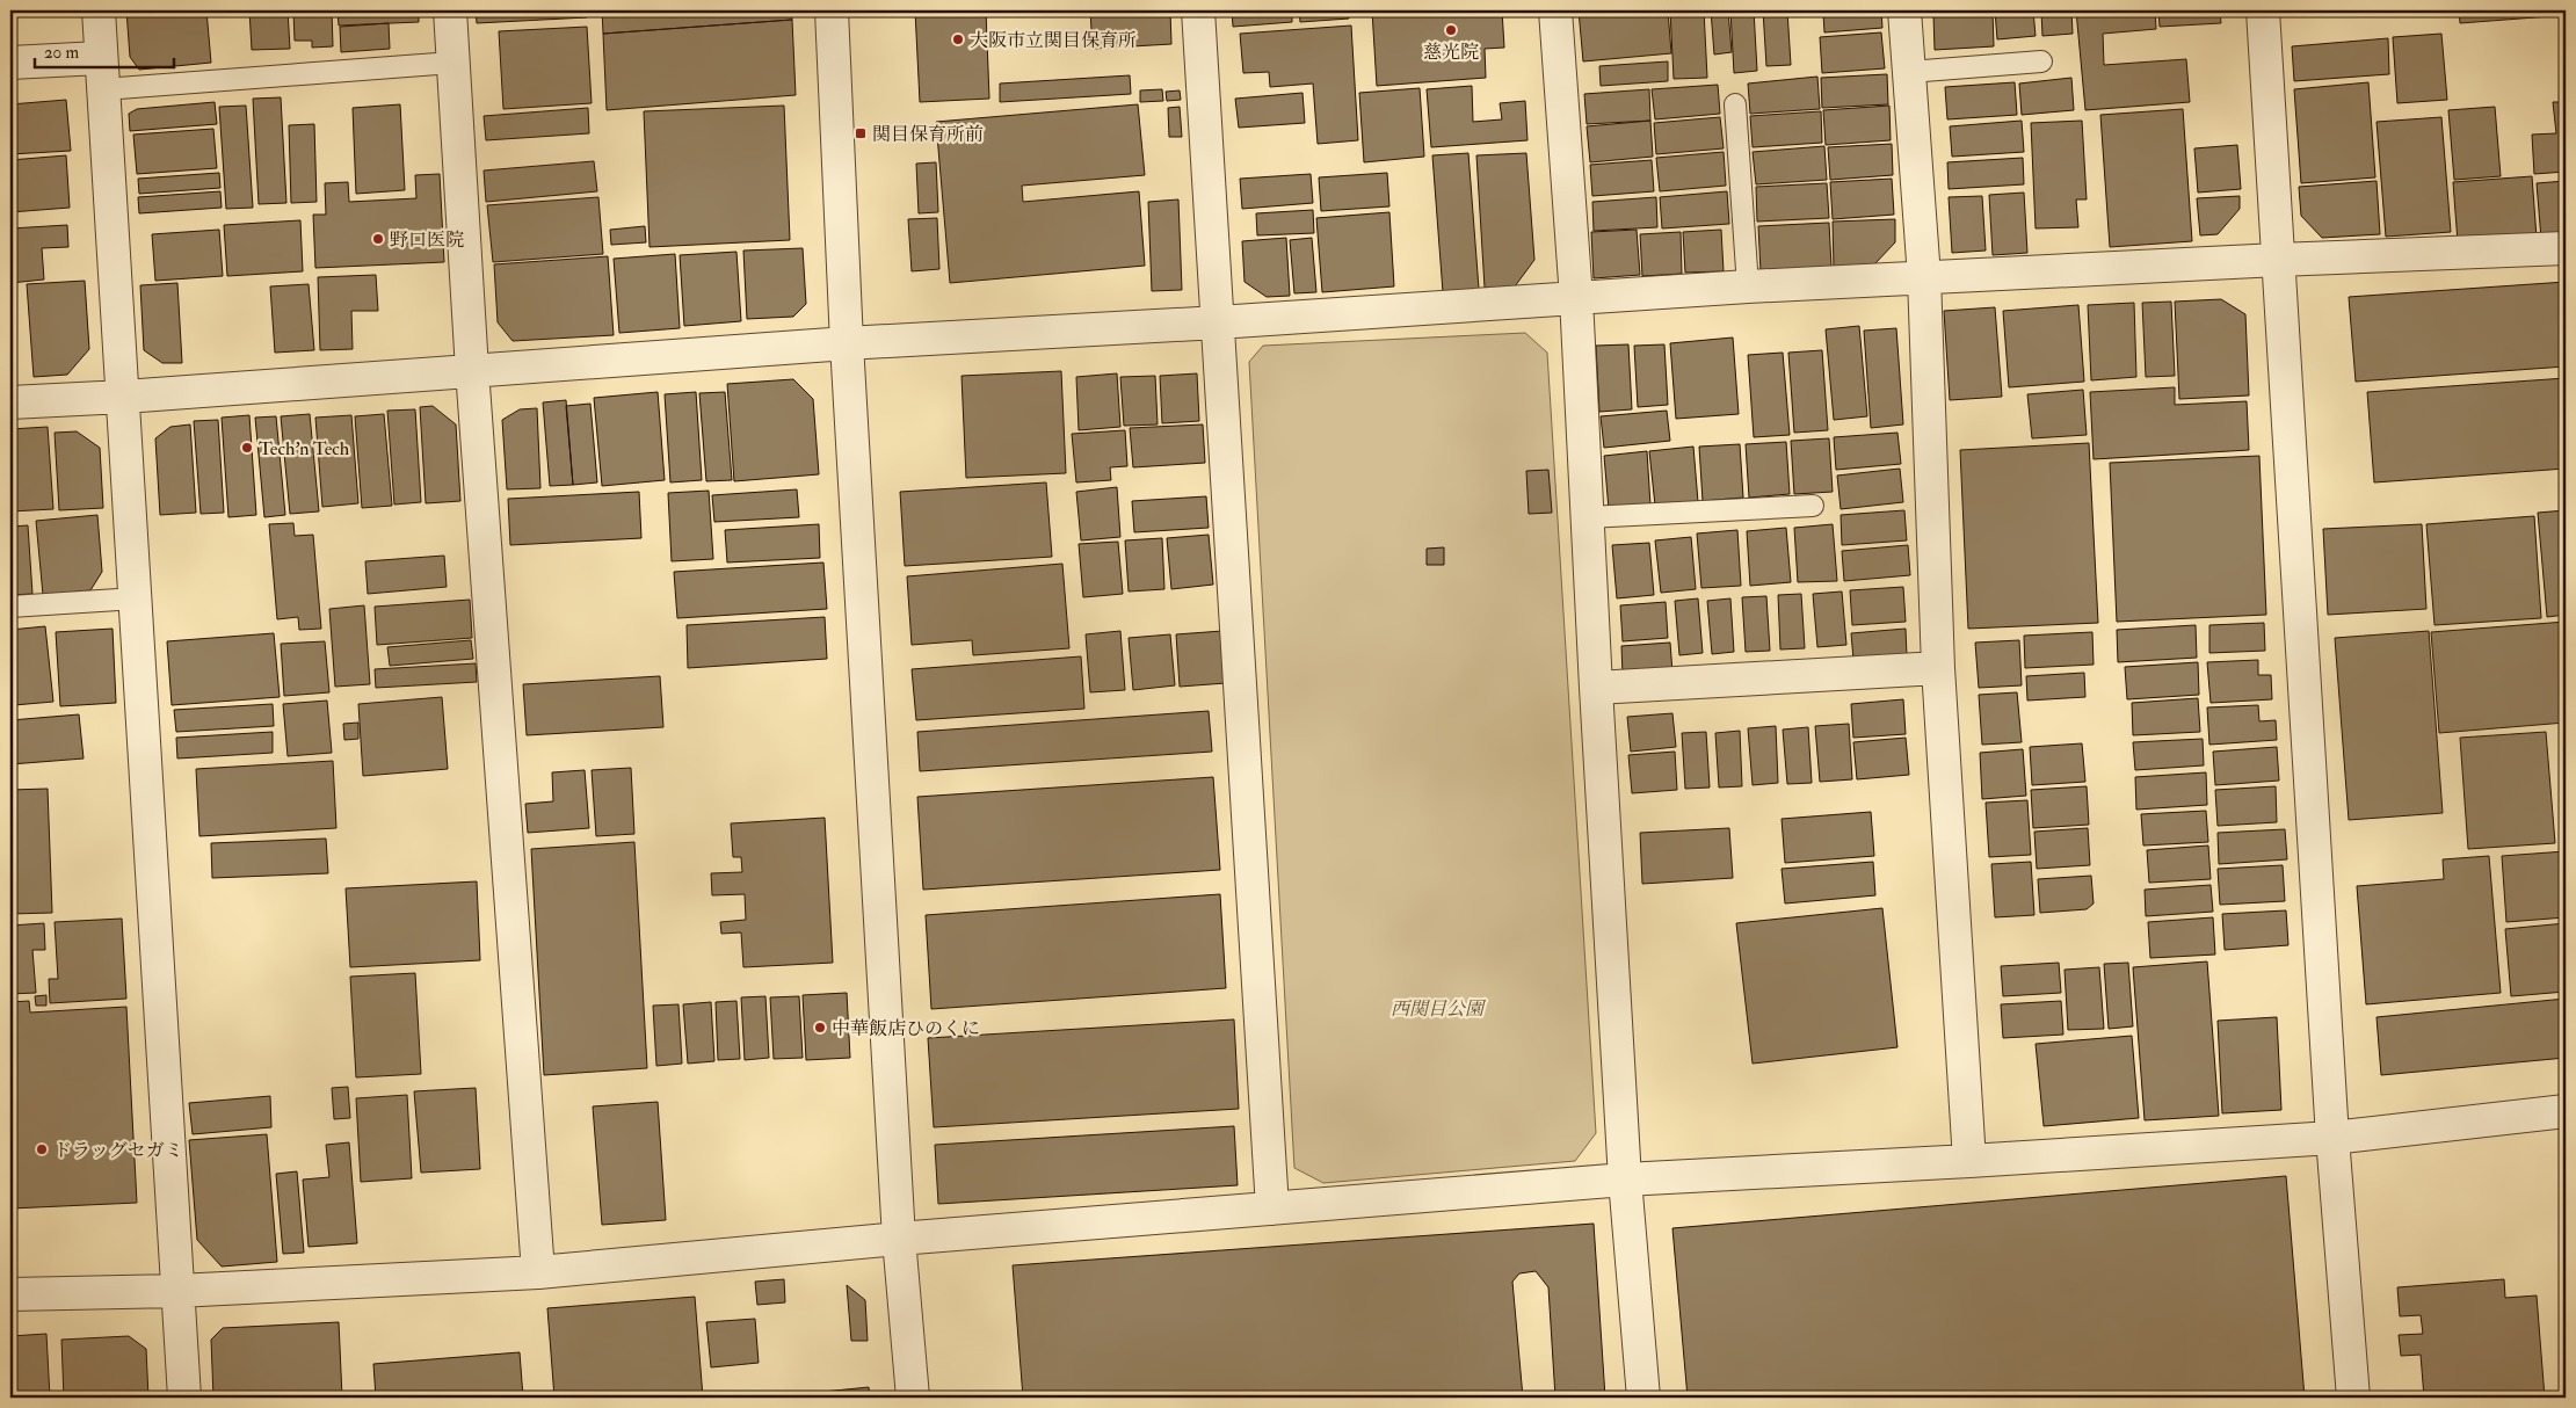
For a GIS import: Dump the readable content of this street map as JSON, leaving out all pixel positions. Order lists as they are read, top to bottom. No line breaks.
{"parks":["西関目公園"],"places":{"other":["慈光院","大阪市立関目保育所","野口医院","Tech'n Tech","中華飯店ひのくに","ドラッグセガミ"],"transit":["関目保育所前"]},"scale_bar":"20 m"}
